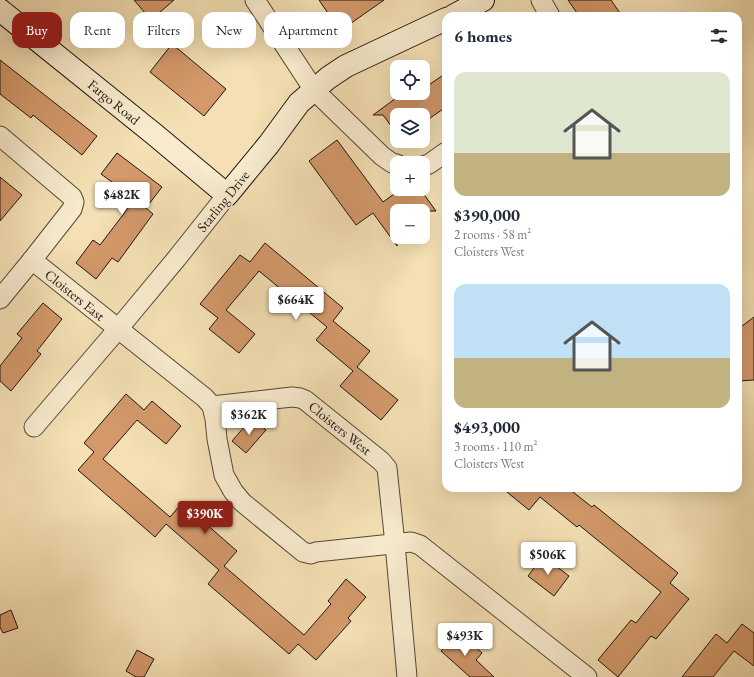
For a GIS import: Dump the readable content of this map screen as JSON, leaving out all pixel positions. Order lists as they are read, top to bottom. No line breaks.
{"streets":{"street":["Fargo Road","Starling Drive","Cloisters East","Cloisters West"]},"crossings":[["Fargo Road","Starling Drive"],["Starling Drive","Cloisters East"]],"page":{"chip":["Buy","Rent","Filters","New","Apartment"],"heading":"6 homes","map_buttons":["+","−"],"list":[{"name":"$390,000","note":"2 rooms · 58 m² · Cloisters West"},{"name":"$493,000","note":"3 rooms · 110 m² · Cloisters West"}],"price":["$482K","$664K","$362K","$390K","$506K","$493K"]}}
